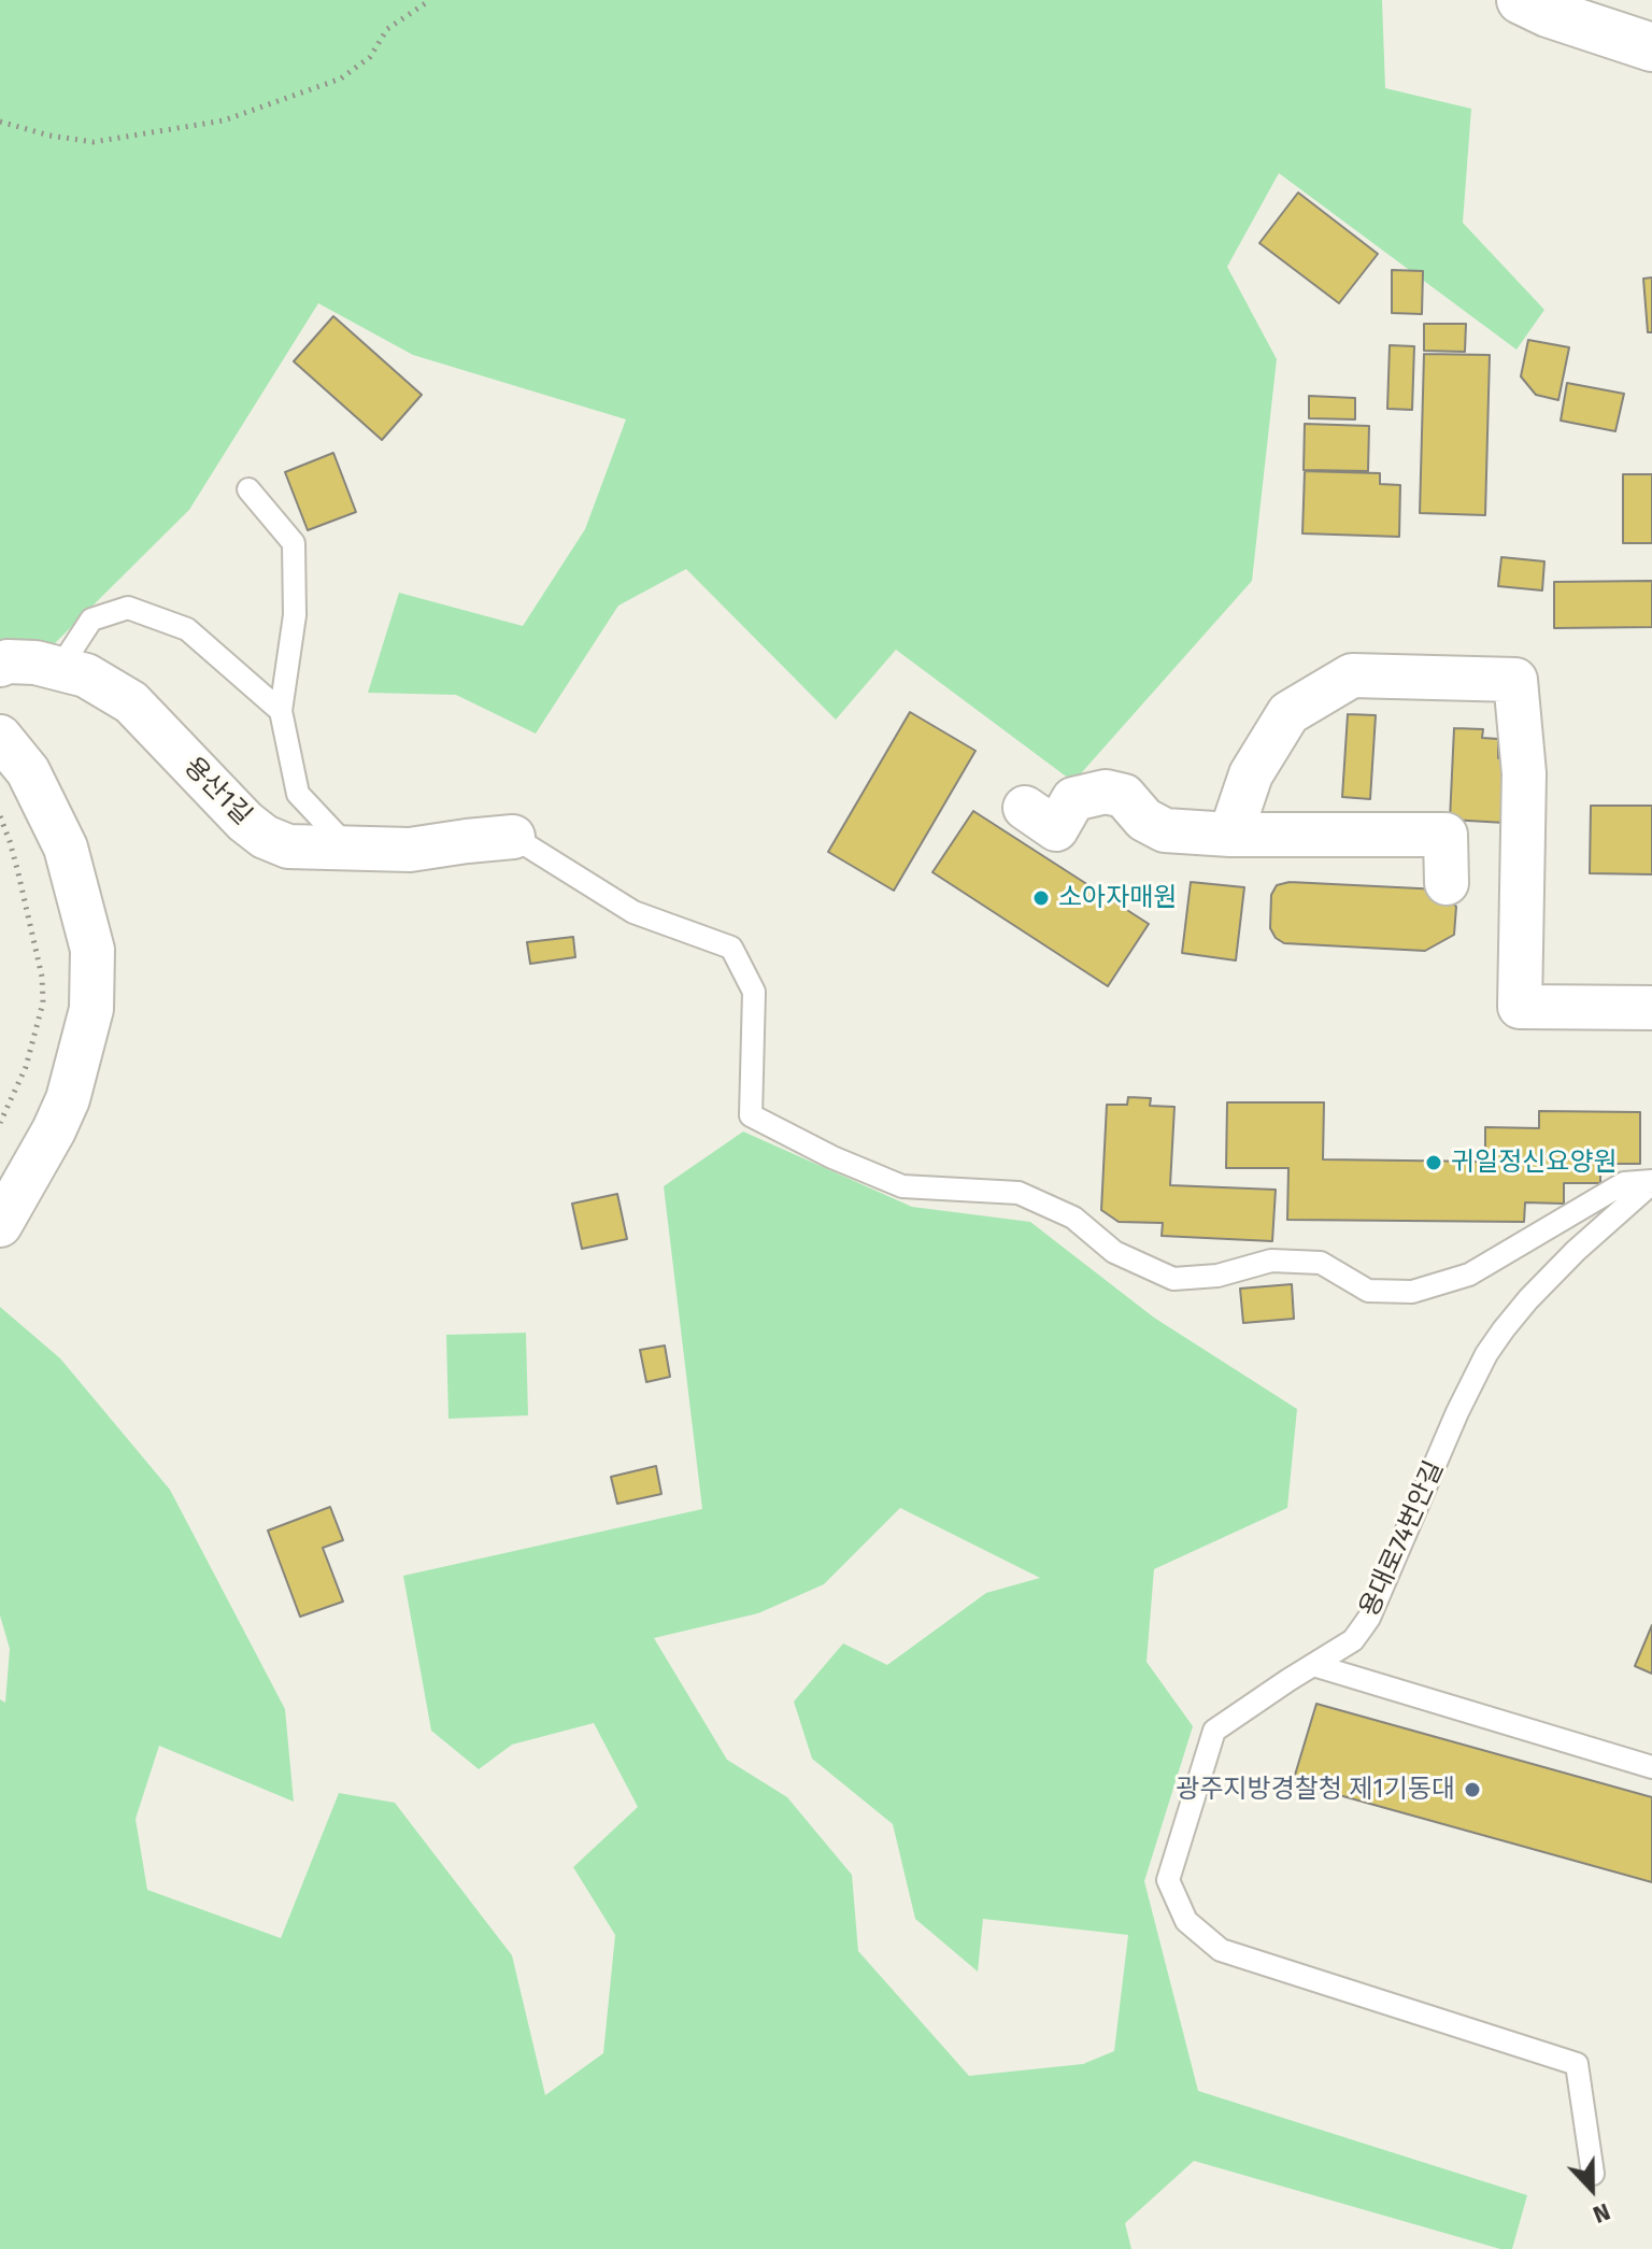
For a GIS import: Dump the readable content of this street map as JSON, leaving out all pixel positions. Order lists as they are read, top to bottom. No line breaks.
{"streets":{"street":["용산1길"],"lane":["용대로74번안길"]},"crossings":[["용산1길","용대로74번안길"]],"places":["소아자매원","귀일정신요양원","광주지방경찰청 제1기동대"],"north":"bottom"}
